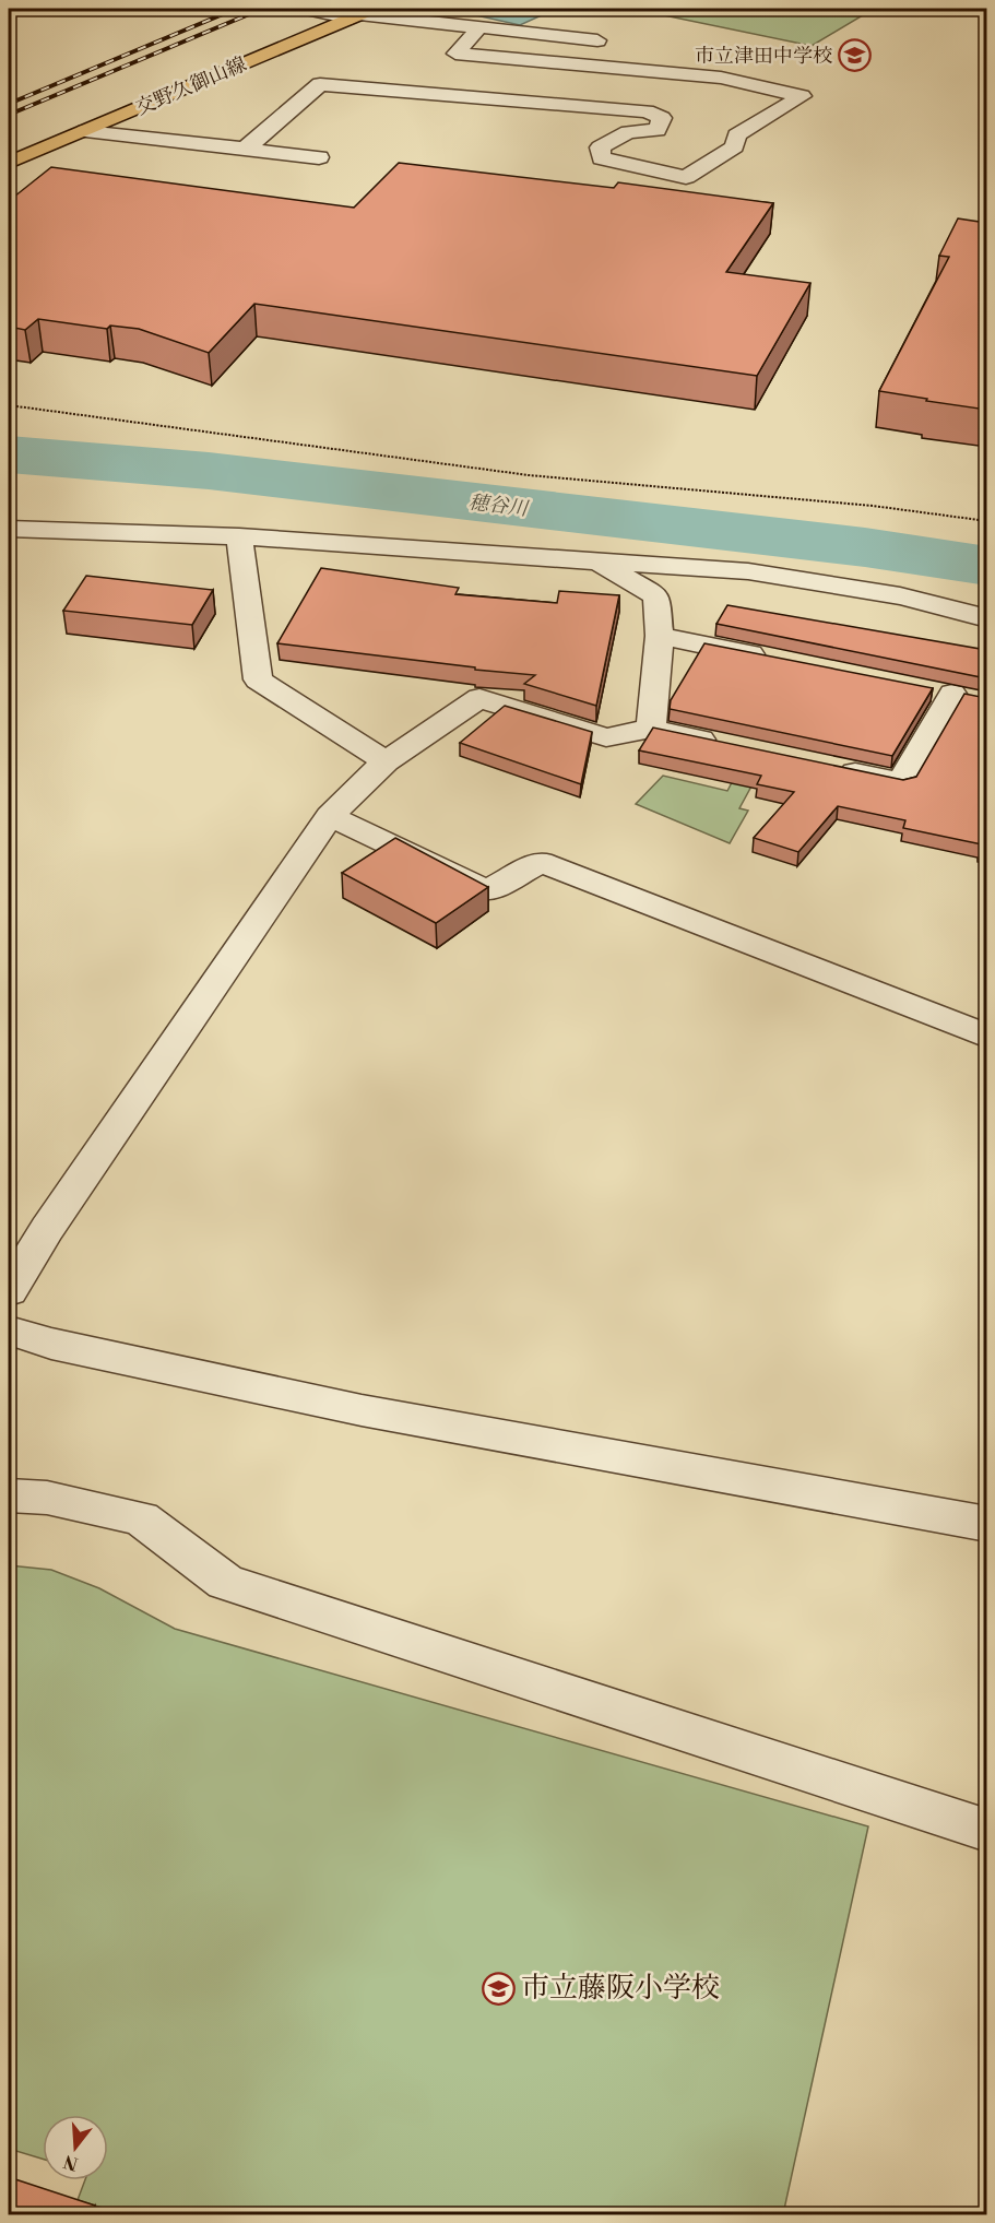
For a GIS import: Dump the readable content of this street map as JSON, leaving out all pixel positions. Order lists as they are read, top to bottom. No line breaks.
{"streets":{"main road":["交野久御山線"]},"water":["穂谷川"],"places":{"school or university":["市立津田中学校","市立藤阪小学校"]},"north":"bottom"}
